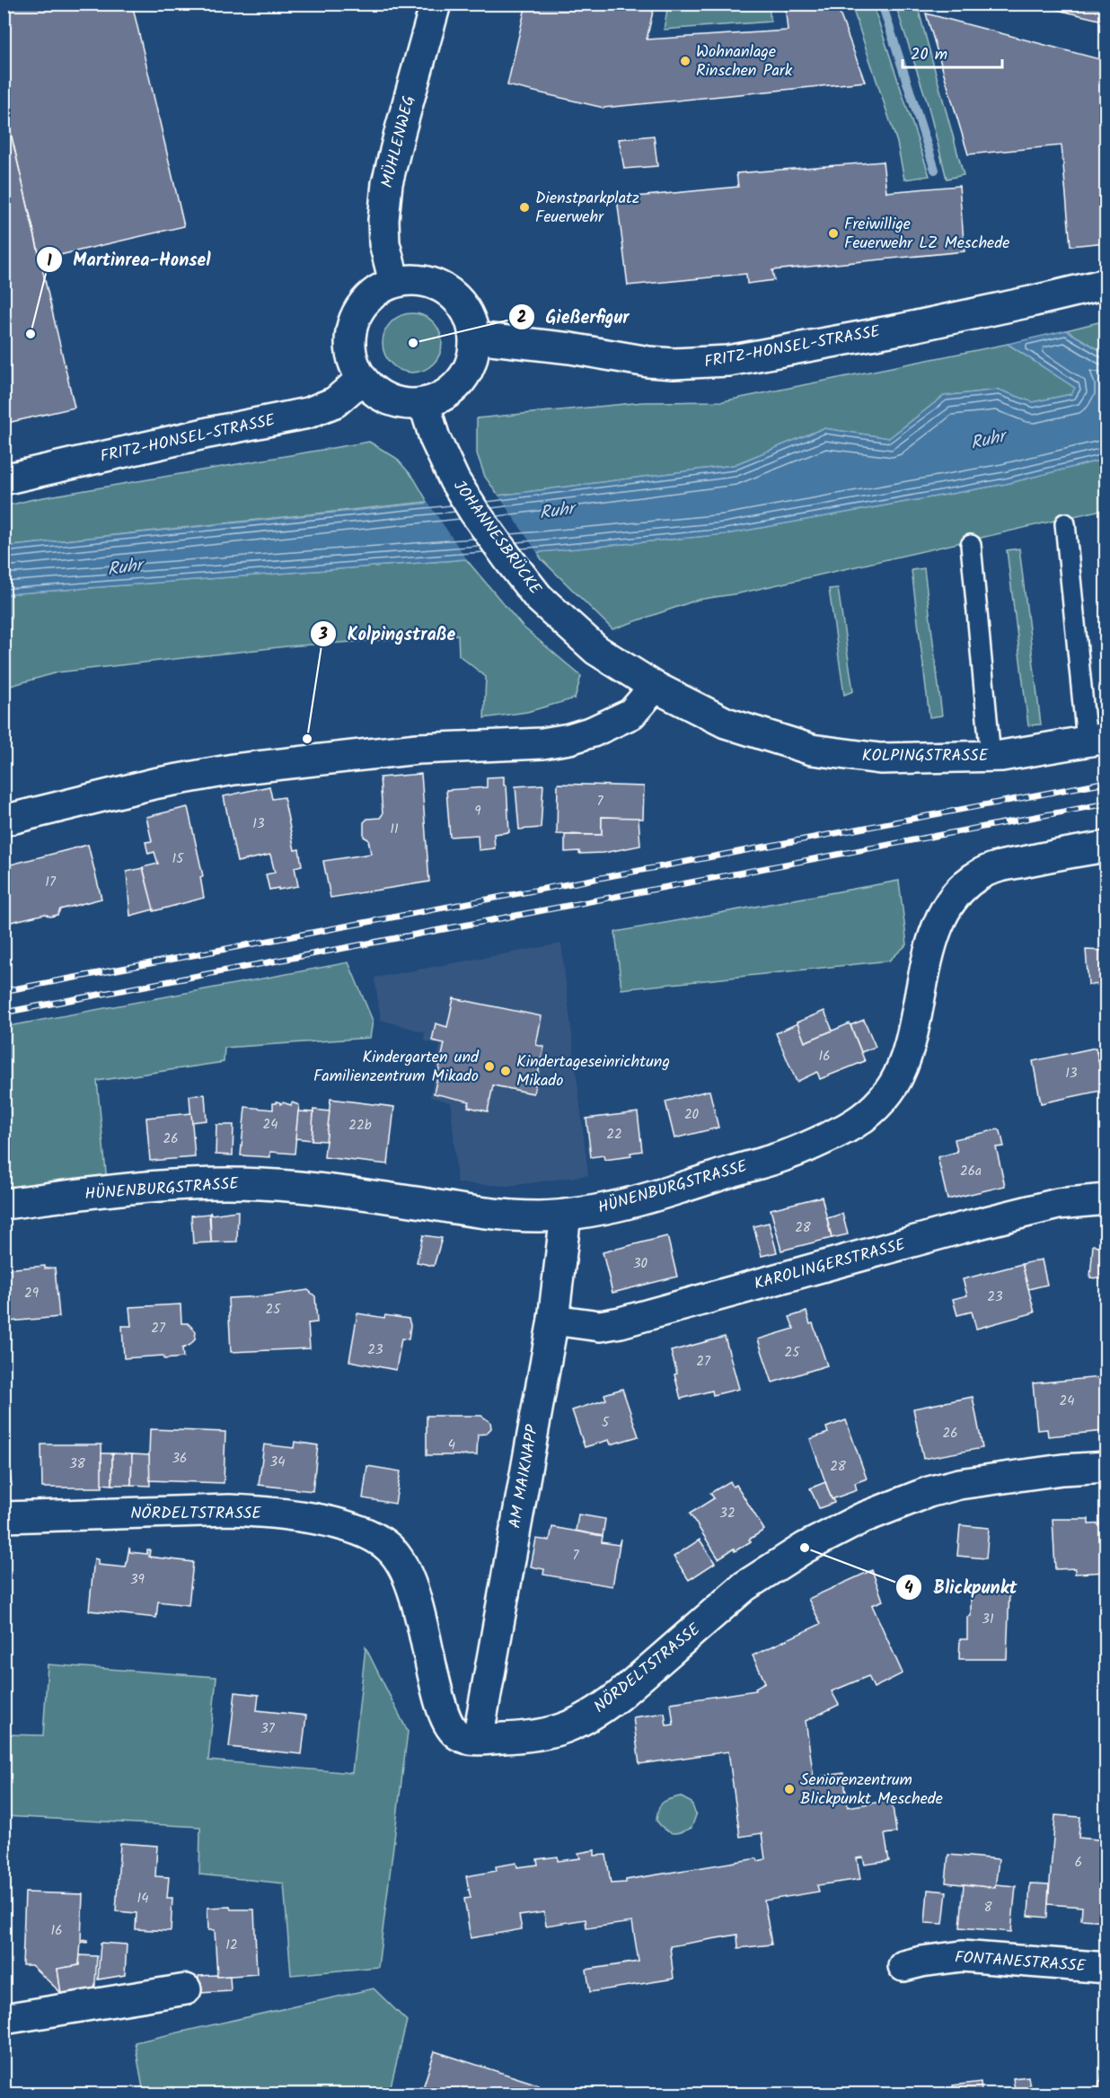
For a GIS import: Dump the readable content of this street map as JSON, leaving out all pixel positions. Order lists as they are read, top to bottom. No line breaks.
{"streets":{"street":["MÜHLENWEG","FRITZ-HONSEL-STRASSE","JOHANNESBRÜCKE","KOLPINGSTRASSE","HÜNENBURGSTRASSE","KAROLINGERSTRASSE","AM MAIKNAPP","NÖRDELTSTRASSE","FONTANESTRASSE"]},"crossings":[["MÜHLENWEG","FRITZ-HONSEL-STRASSE"],["MÜHLENWEG","JOHANNESBRÜCKE"],["FRITZ-HONSEL-STRASSE","JOHANNESBRÜCKE"],["JOHANNESBRÜCKE","KOLPINGSTRASSE"],["HÜNENBURGSTRASSE","AM MAIKNAPP"],["KAROLINGERSTRASSE","AM MAIKNAPP"],["AM MAIKNAPP","NÖRDELTSTRASSE"]],"water":["Ruhr"],"places":["Wohnanlage Rinschen Park","Dienstparkplatz Feuerwehr","Freiwillige Feuerwehr LZ Meschede","Martinrea-Honsel","Gießerfigur","Kolpingstraße","Kindergarten und Familienzentrum Mikado","Kindertageseinrichtung Mikado","Blickpunkt","Seniorenzentrum Blickpunkt Meschede"],"house_numbers":["7","9","13","11","15","17","16","13","20","24","22b","22","26","26a","28","30","29","23","25","27","23","25","27","24","5","26","4","36","34","38","28","32","7","39","31","37","6","14","8","16","12"],"scale_bar":"20 m"}
